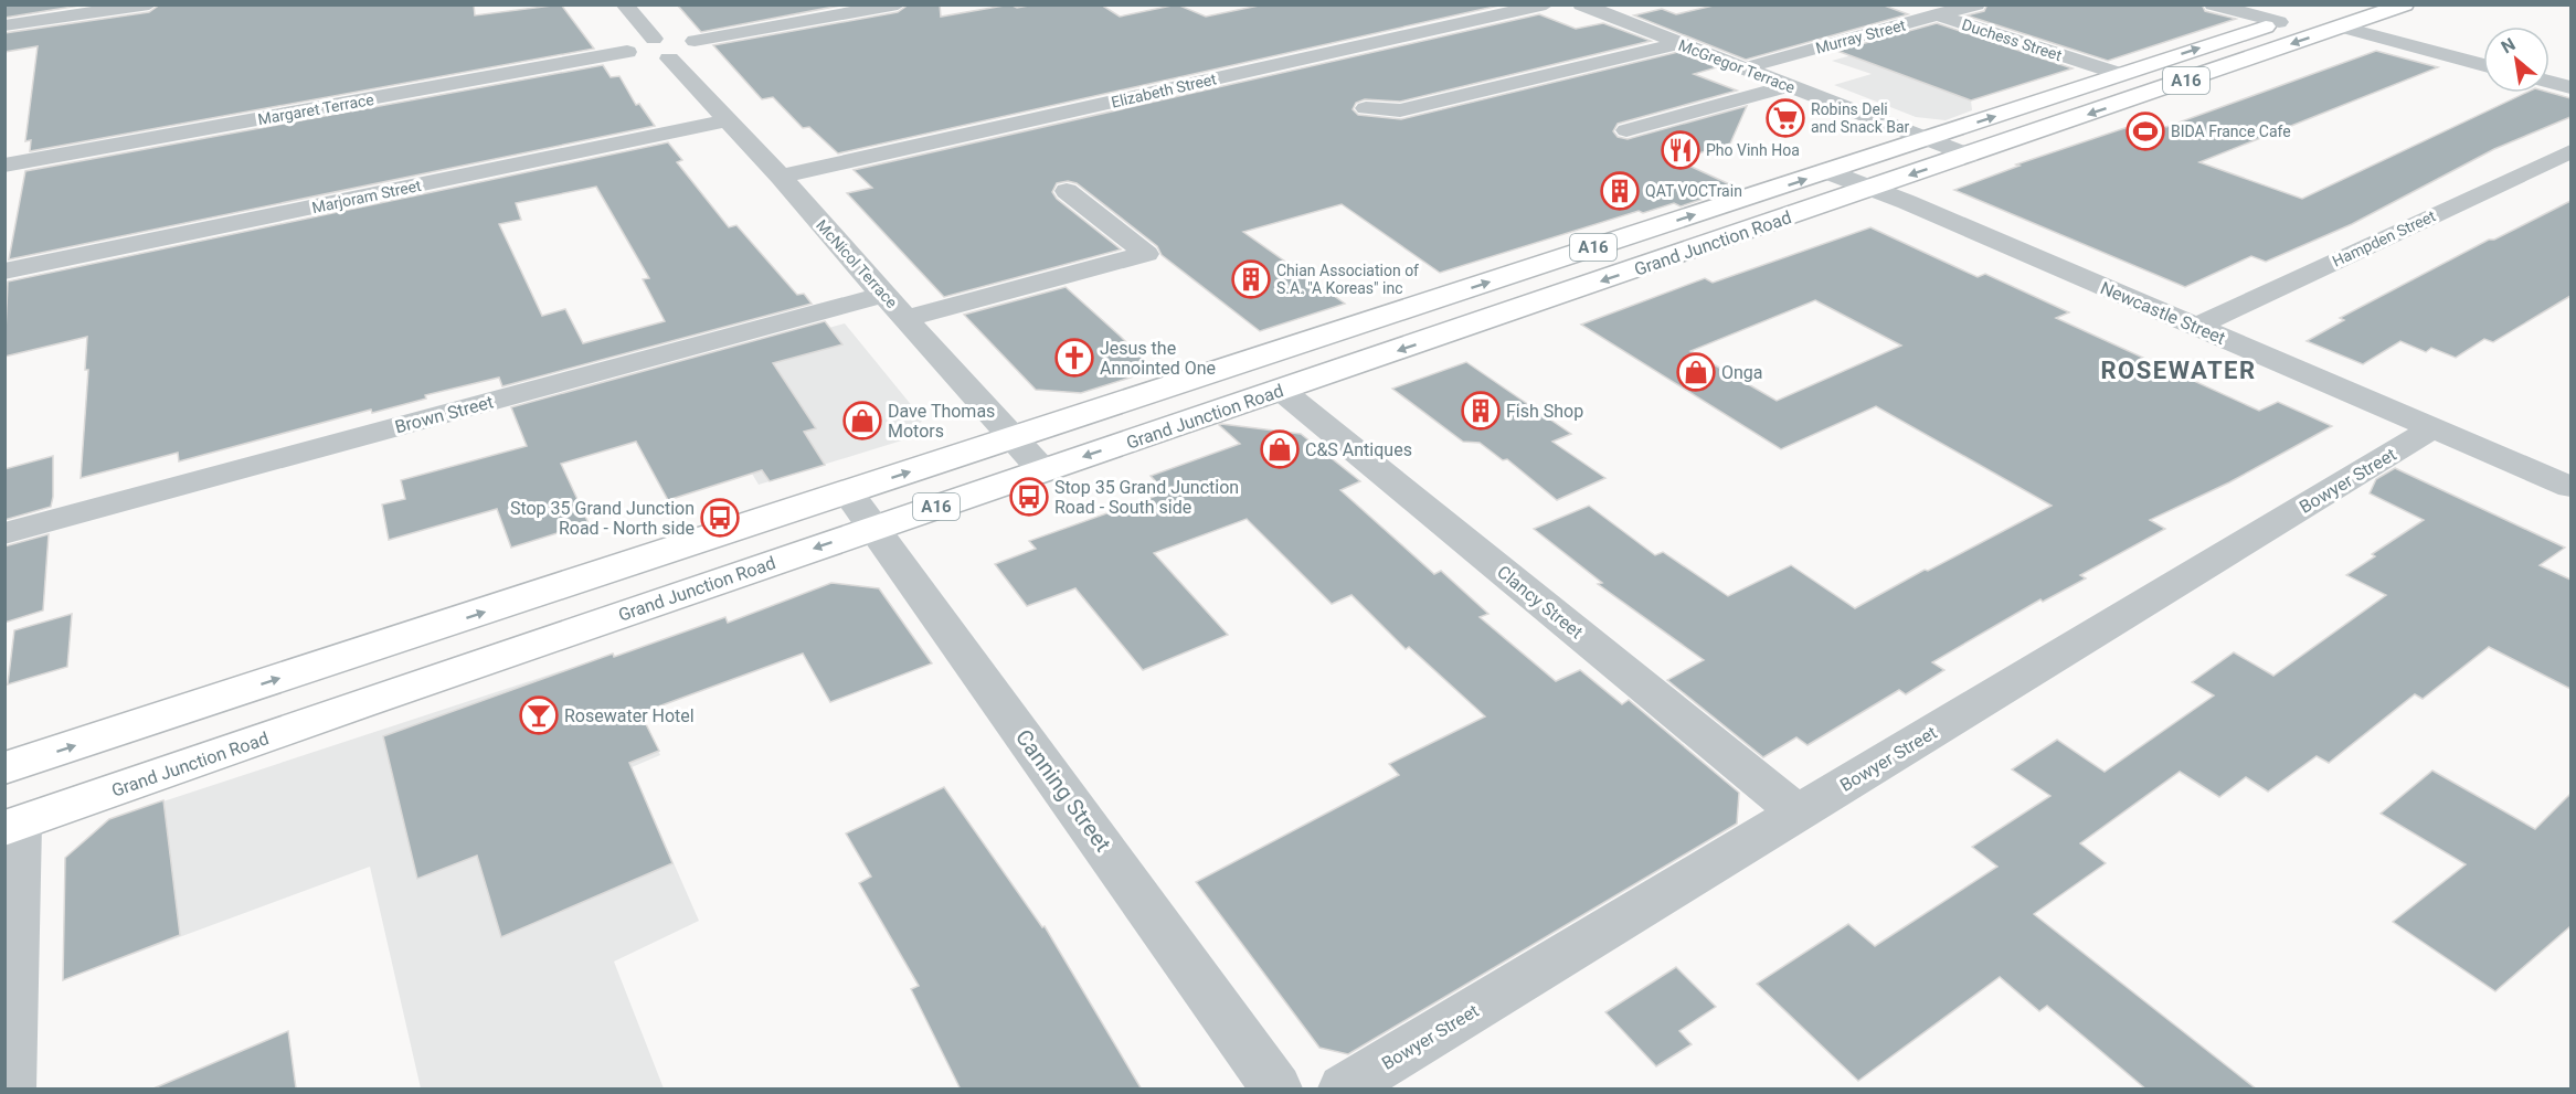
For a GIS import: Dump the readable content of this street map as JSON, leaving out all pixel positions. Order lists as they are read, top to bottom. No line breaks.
{"streets":{"highway":["A16","Grand Junction Road"],"street":["Murray Street","Duchess Street","McGregor Terrace","Elizabeth Street","Margaret Terrace","Marjoram Street","Hampden Street","McNicol Terrace","Newcastle Street","Brown Street","Bowyer Street","Clancy Street","Canning Street"]},"crossings":[["Murray Street","Duchess Street"],["Murray Street","McGregor Terrace"],["Duchess Street","Grand Junction Road"],["McGregor Terrace","Grand Junction Road"],["Elizabeth Street","McNicol Terrace"],["Margaret Terrace","McNicol Terrace"],["Marjoram Street","McNicol Terrace"],["Hampden Street","Newcastle Street"],["Grand Junction Road","McNicol Terrace"],["Grand Junction Road","Newcastle Street"],["Grand Junction Road","Clancy Street"],["Grand Junction Road","Canning Street"],["McNicol Terrace","Brown Street"],["Newcastle Street","Bowyer Street"],["Bowyer Street","Clancy Street"]],"districts":["ROSEWATER"],"places":{"supermarket":["Robins Deli and Snack Bar"],"sports":["BIDA France Cafe"],"restaurant":["Pho Vinh Hoa"],"building":["QAT VOCTrain","Chian Association of S.A. \"A Koreas\" inc","Fish Shop"],"church":["Jesus the Annointed One"],"shop":["Onga","Dave Thomas Motors","C&S Antiques"],"bus stop":["Stop 35 Grand Junction Road - South side","Stop 35 Grand Junction Road - North side"],"bar":["Rosewater Hotel"]},"north":"top left"}
